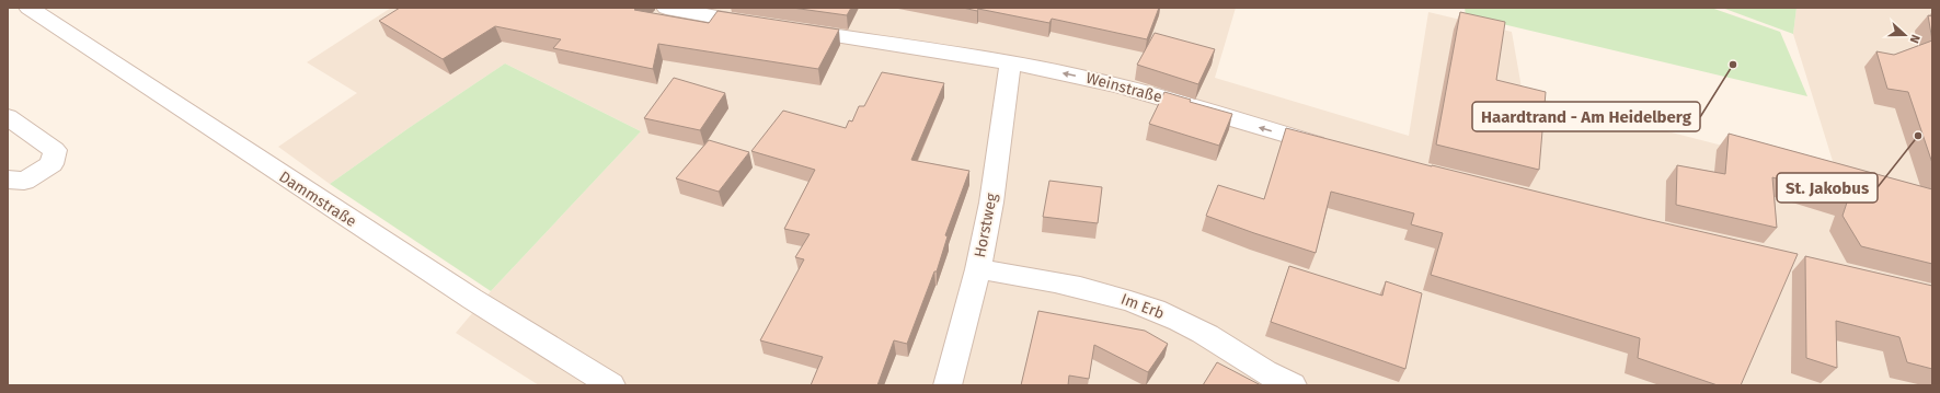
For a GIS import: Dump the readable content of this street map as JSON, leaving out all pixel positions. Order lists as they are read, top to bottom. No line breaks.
{"streets":{"street":["Weinstraße","Dammstraße","Horstweg","Im Erb"]},"crossings":[["Weinstraße","Horstweg"],["Horstweg","Im Erb"]],"one_way":["Weinstraße"],"places":["Haardtrand - Am Heidelberg","St. Jakobus"],"north":"right"}
